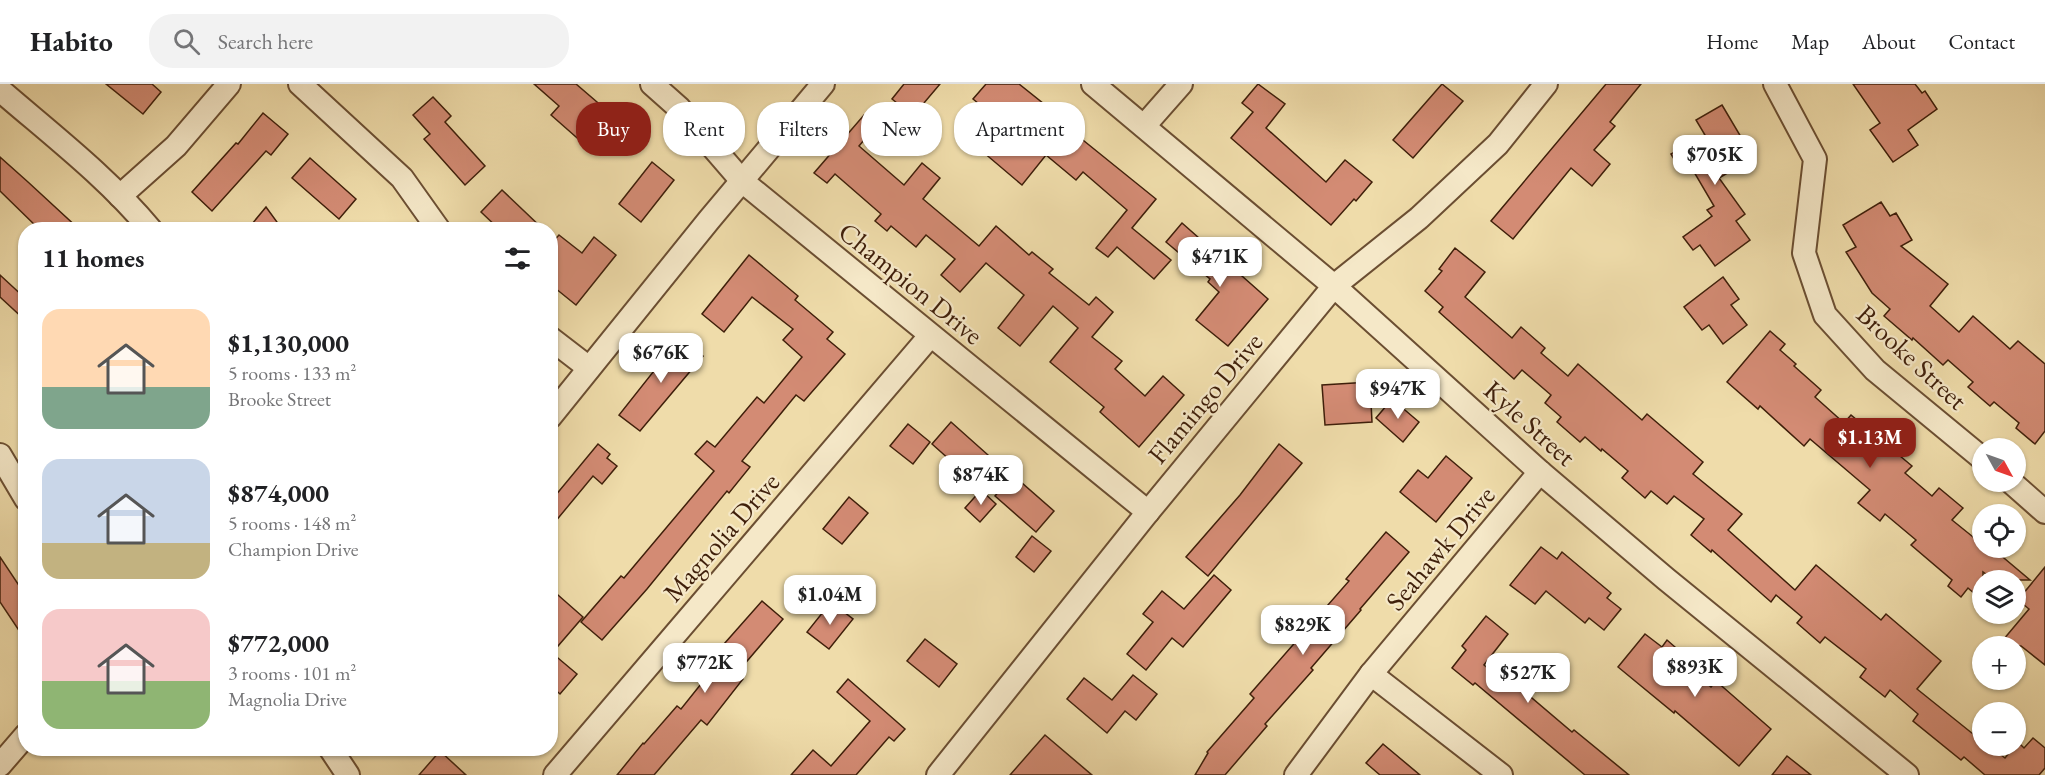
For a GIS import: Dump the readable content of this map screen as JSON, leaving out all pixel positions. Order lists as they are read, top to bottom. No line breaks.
{"streets":{"street":["Champion Drive","Brooke Street","Flamingo Drive","Kyle Street","Magnolia Drive","Seahawk Drive"]},"crossings":[["Champion Drive","Flamingo Drive"],["Champion Drive","Magnolia Drive"],["Flamingo Drive","Kyle Street"],["Kyle Street","Seahawk Drive"]],"north":"bottom right","page":{"header":"Habito","search":"Search here","nav":["Home","Map","About","Contact"],"chip":["Buy","Rent","Filters","New","Apartment"],"price":["$705K","$471K","$676K","$947K","$1.13M","$874K","$1.04M","$829K","$772K","$893K","$527K"],"heading":"11 homes","list":[{"name":"$1,130,000","note":"5 rooms · 133 m² · Brooke Street"},{"name":"$874,000","note":"5 rooms · 148 m² · Champion Drive"},{"name":"$772,000","note":"3 rooms · 101 m² · Magnolia Drive"}],"map_buttons":["+","−"]}}
